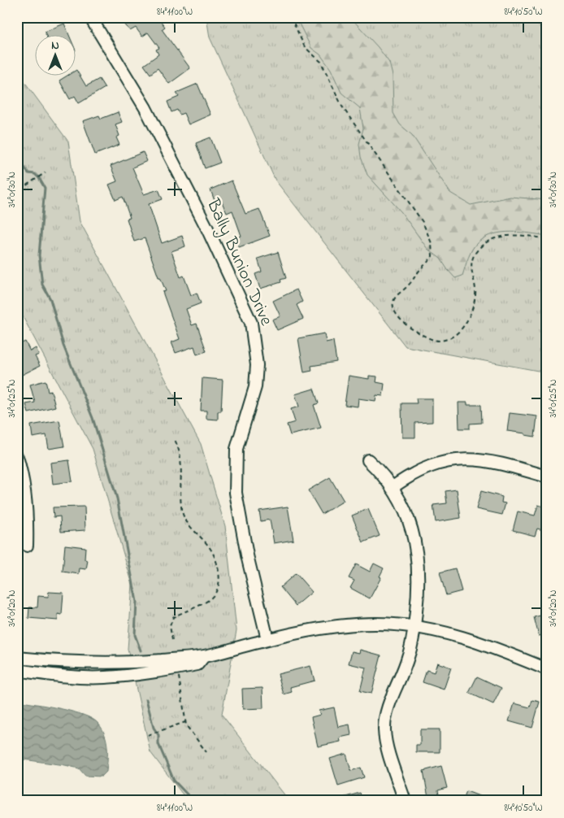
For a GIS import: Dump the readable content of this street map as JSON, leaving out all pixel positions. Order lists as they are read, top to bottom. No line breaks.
{"streets":{"street":["Bally Bunion Drive"]},"north":"top","coordinates":["84°11'00\"W","84°10'50\"W","34°01'30\"N","34°01'25\"N","34°01'20\"N"]}
